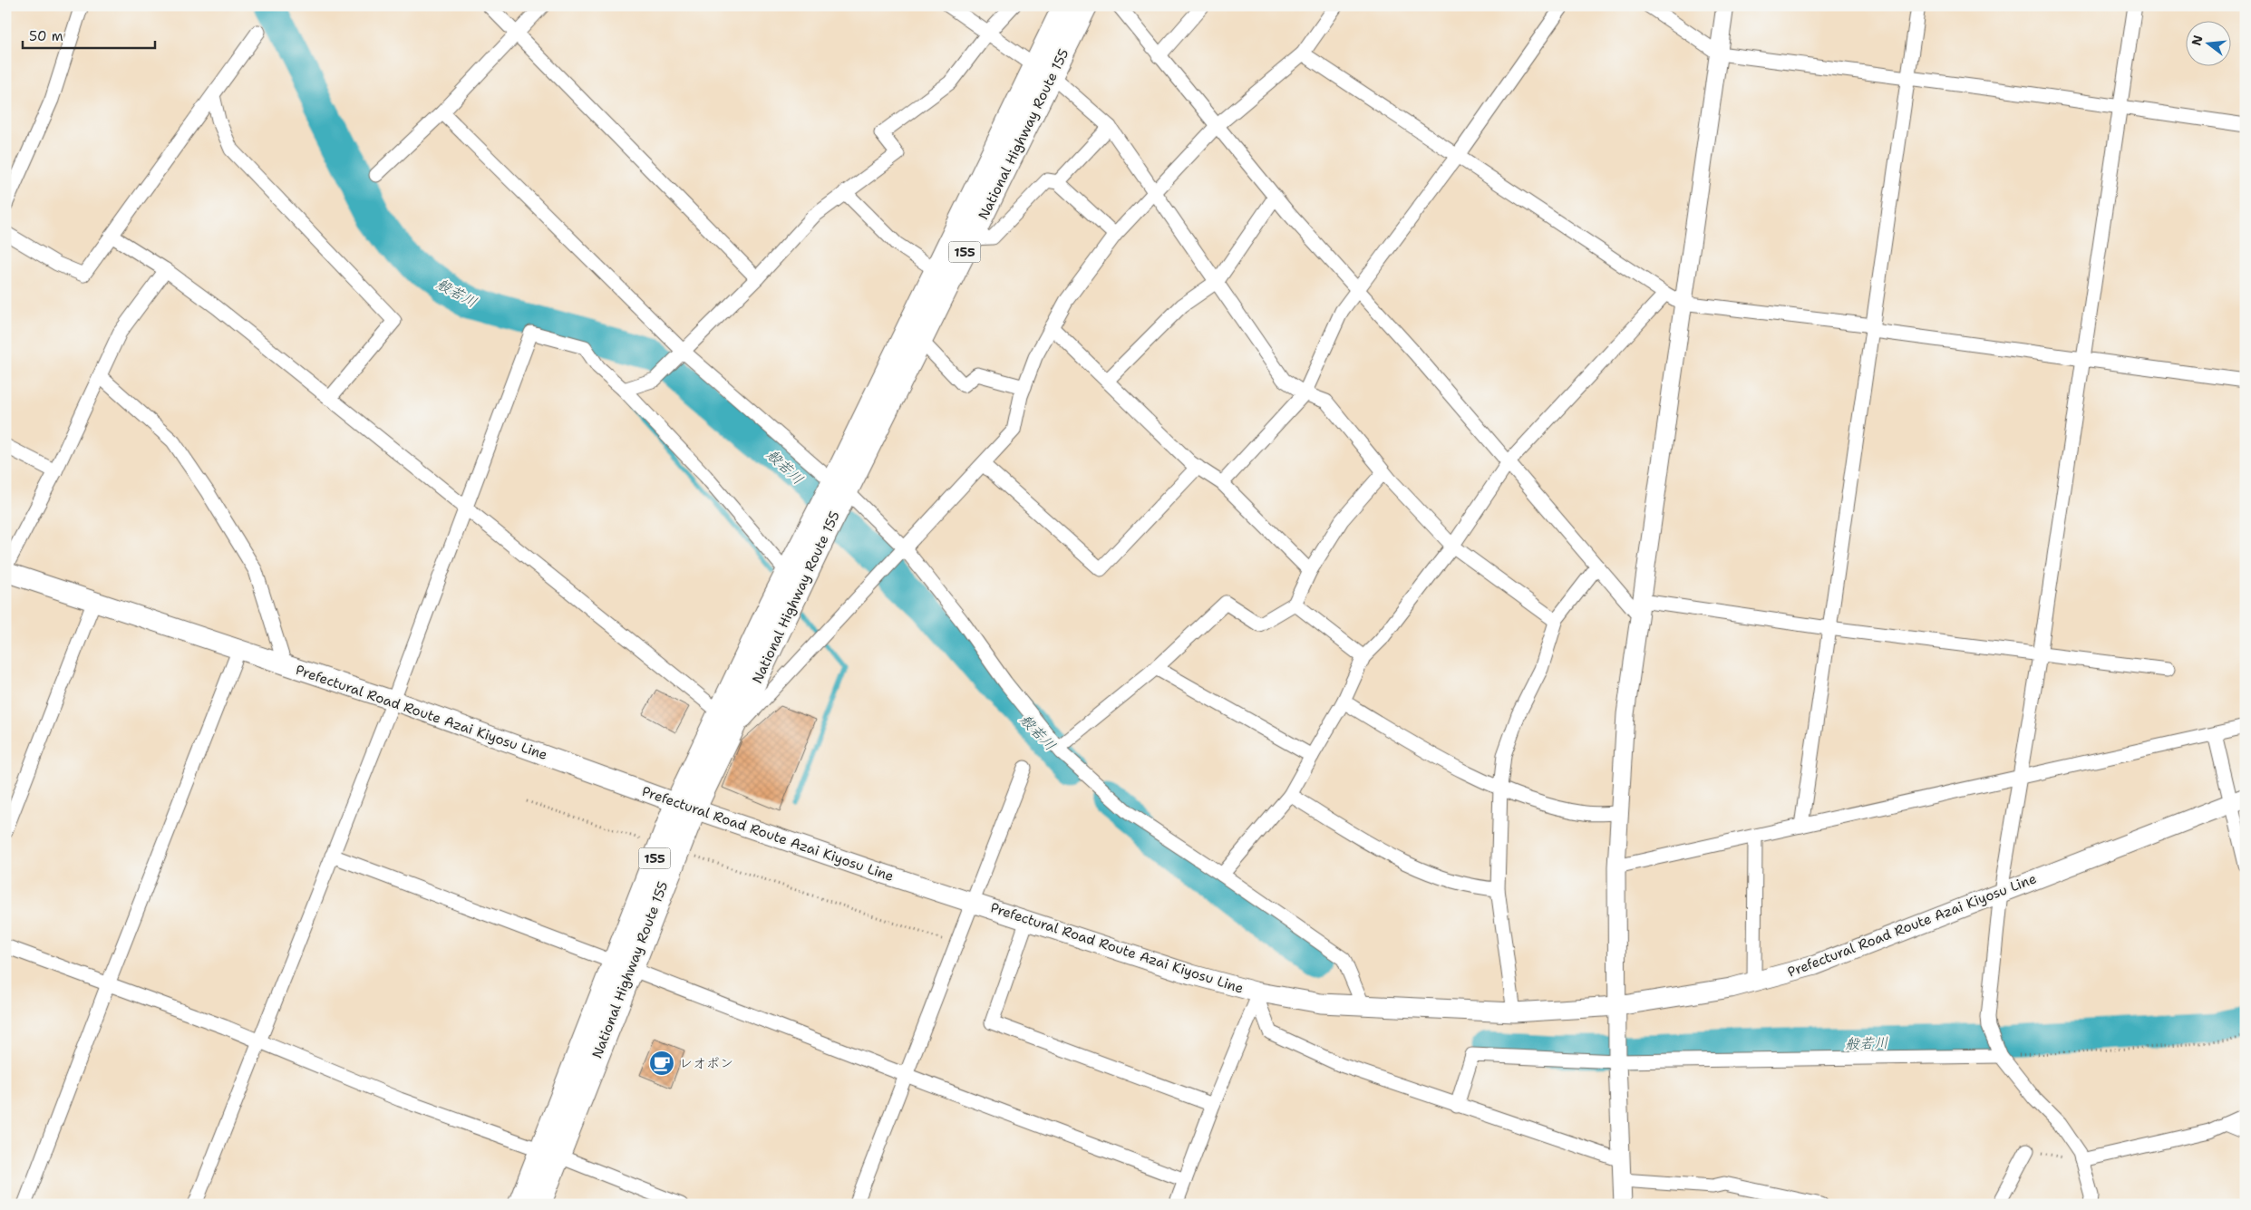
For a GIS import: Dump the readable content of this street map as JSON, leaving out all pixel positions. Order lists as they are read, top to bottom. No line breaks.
{"streets":{"highway":["National Highway Route 155","155"],"main road":["Prefectural Road Route Azai Kiyosu Line"]},"crossings":[["National Highway Route 155","Prefectural Road Route Azai Kiyosu Line"]],"water":["般若川"],"places":{"cafe":["レオポン"]},"scale_bar":"50 m","north":"left"}
